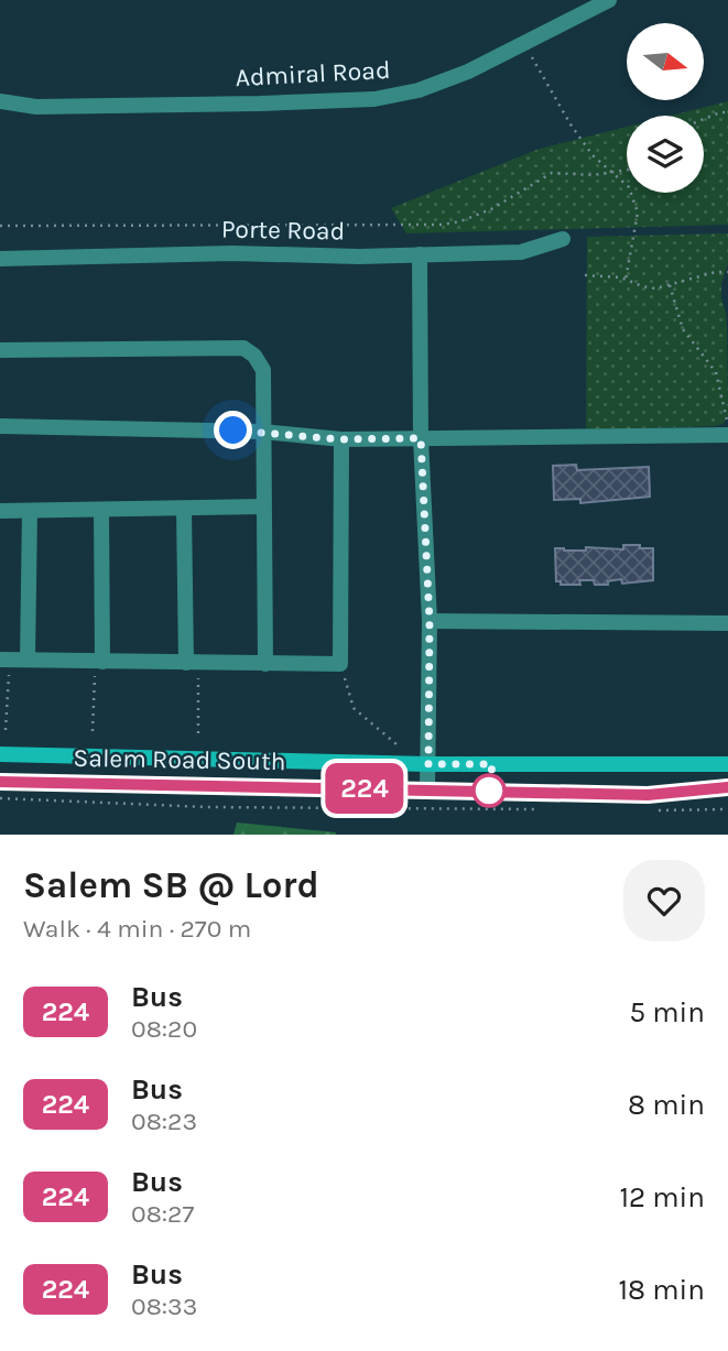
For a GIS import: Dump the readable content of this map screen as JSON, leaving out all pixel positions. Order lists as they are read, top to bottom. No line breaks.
{"streets":{"main road":["Salem Road South"],"street":["Admiral Road","Porte Road"]},"lines":["bus line 224"],"north":"right","page":{"on_map":"224","heading":["Salem SB @ Lord","Walk · 4 min · 270 m"],"list":[{"mark":"224","name":"Bus","note":"08:20","value":"5 min"},{"mark":"224","name":"Bus","note":"08:23","value":"8 min"},{"mark":"224","name":"Bus","note":"08:27","value":"12 min"},{"mark":"224","name":"Bus","note":"08:33","value":"18 min"}]}}
